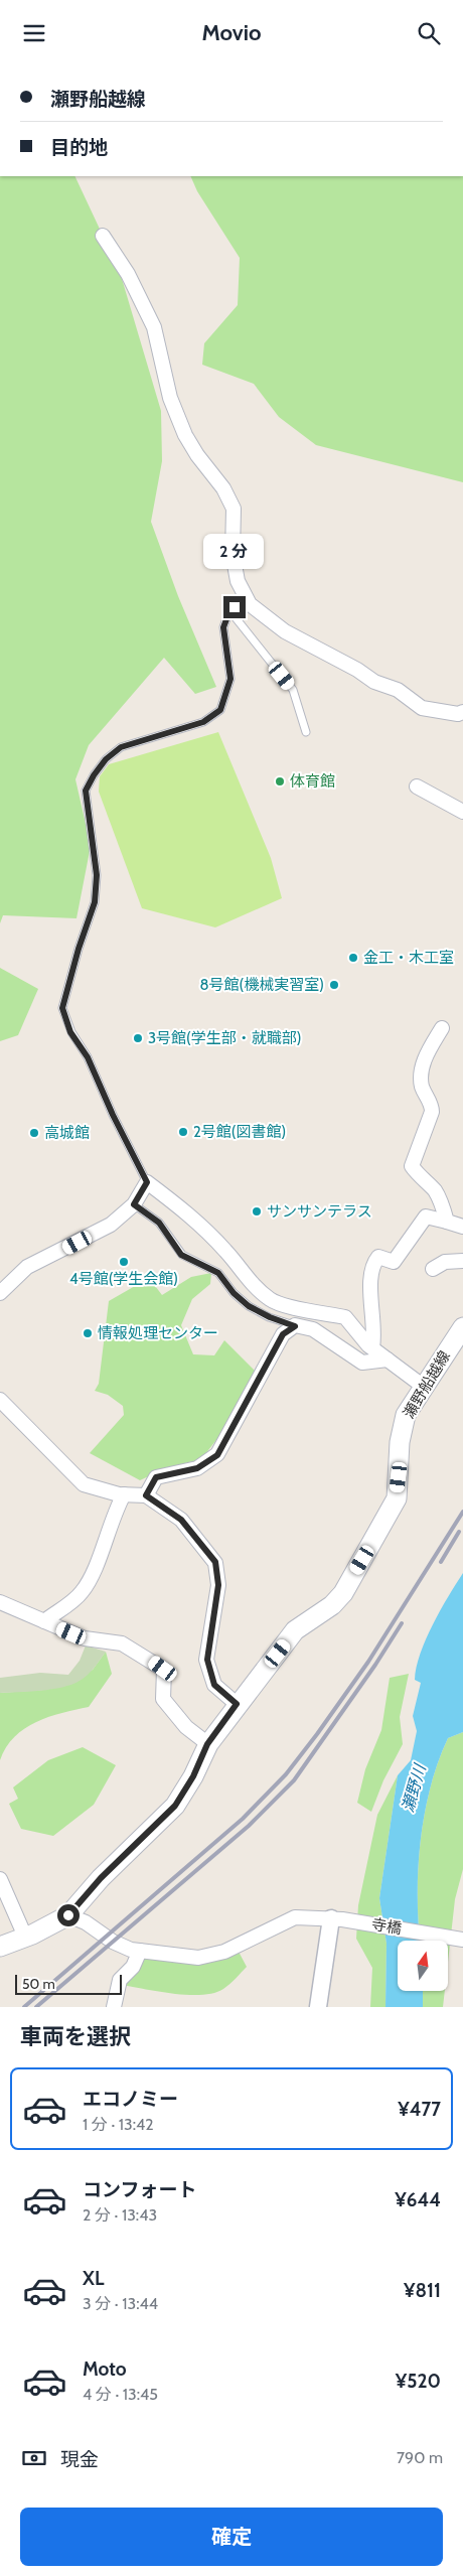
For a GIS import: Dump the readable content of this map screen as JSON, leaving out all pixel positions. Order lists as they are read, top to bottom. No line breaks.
{"streets":{"main road":["瀬野船越線"],"street":["寺橋"]},"crossings":[["瀬野船越線","寺橋"]],"water":["瀬野川"],"places":["体育館","金工・木工室","8号館(機械実習室)","3号館(学生部・就職部)","2号館(図書館)","高城館","サンサンテラス","4号館(学生会館)","情報処理センター"],"scale_bar":"50 m","north":"top","page":{"header":"Movio","banner":["瀬野船越線","目的地"],"bubble":"2 分","scale":"50 m","heading":"車両を選択","list":[{"name":"エコノミー","note":"1 分 · 13:42","value":"¥477"},{"name":"コンフォート","note":"2 分 · 13:43","value":"¥644"},{"name":"XL","note":"3 分 · 13:44","value":"¥811"},{"name":"Moto","note":"4 分 · 13:45","value":"¥520"}],"pay":["現金","790 m"],"buttons":"確定"}}
